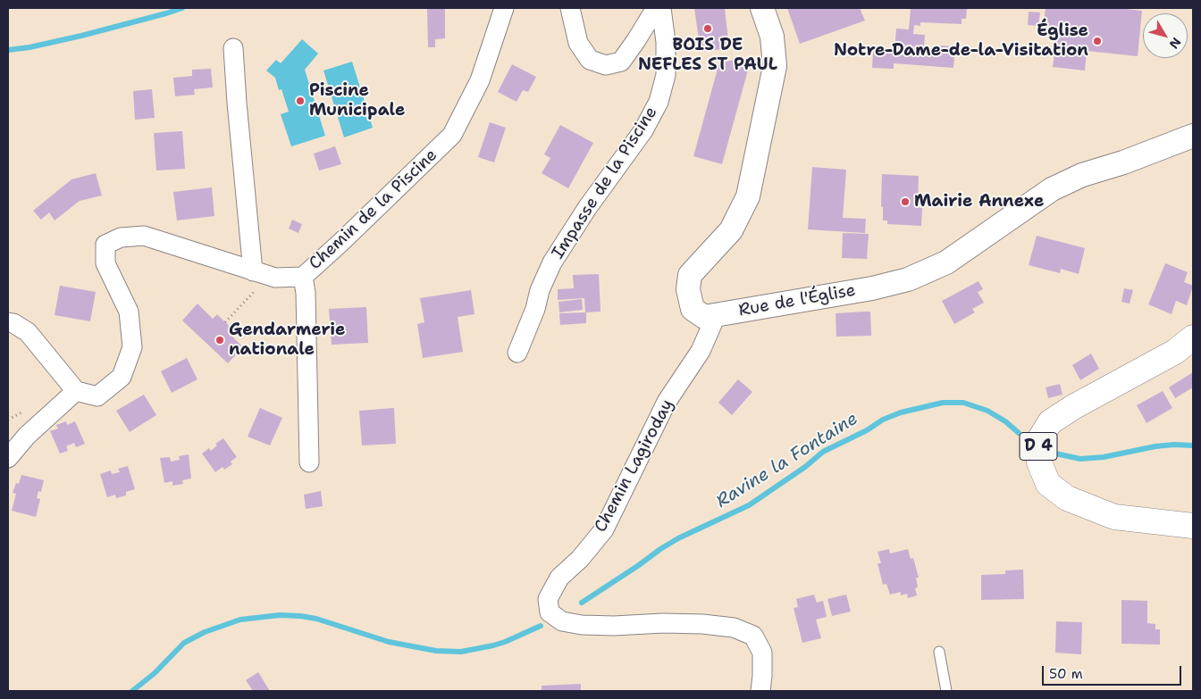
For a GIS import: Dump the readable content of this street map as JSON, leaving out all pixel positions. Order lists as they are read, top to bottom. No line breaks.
{"streets":{"main road":["D 4"],"street":["Impasse de la Piscine","Chemin de la Piscine","Rue de l'Église","Chemin Lagiroday"]},"crossings":[["Rue de l'Église","Chemin Lagiroday"]],"water":["Ravine la Fontaine"],"places":["BOIS DE NEFLES ST PAUL","Église Notre-Dame-de-la-Visitation","Piscine Municipale","Mairie Annexe","Gendarmerie nationale"],"scale_bar":"50 m","north":"bottom right"}
